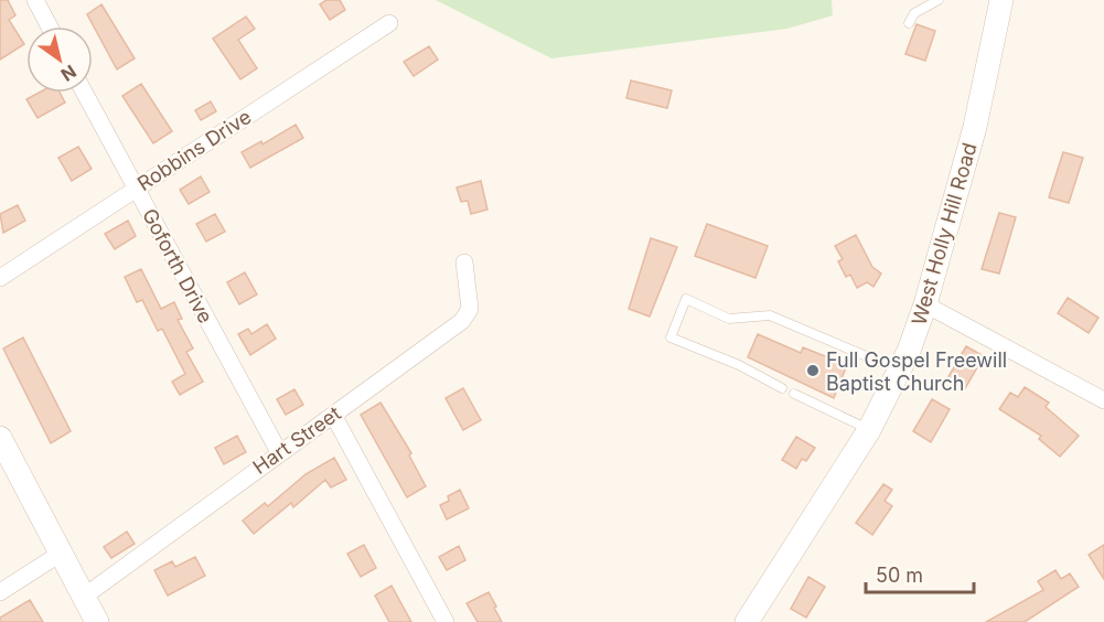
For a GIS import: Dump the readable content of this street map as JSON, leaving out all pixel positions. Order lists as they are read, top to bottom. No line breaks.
{"streets":{"street":["Robbins Drive","West Holly Hill Road","Goforth Drive","Hart Street"]},"crossings":[["Robbins Drive","Goforth Drive"],["Goforth Drive","Hart Street"]],"places":["Full Gospel Freewill Baptist Church"],"scale_bar":"50 m","north":"bottom right"}
